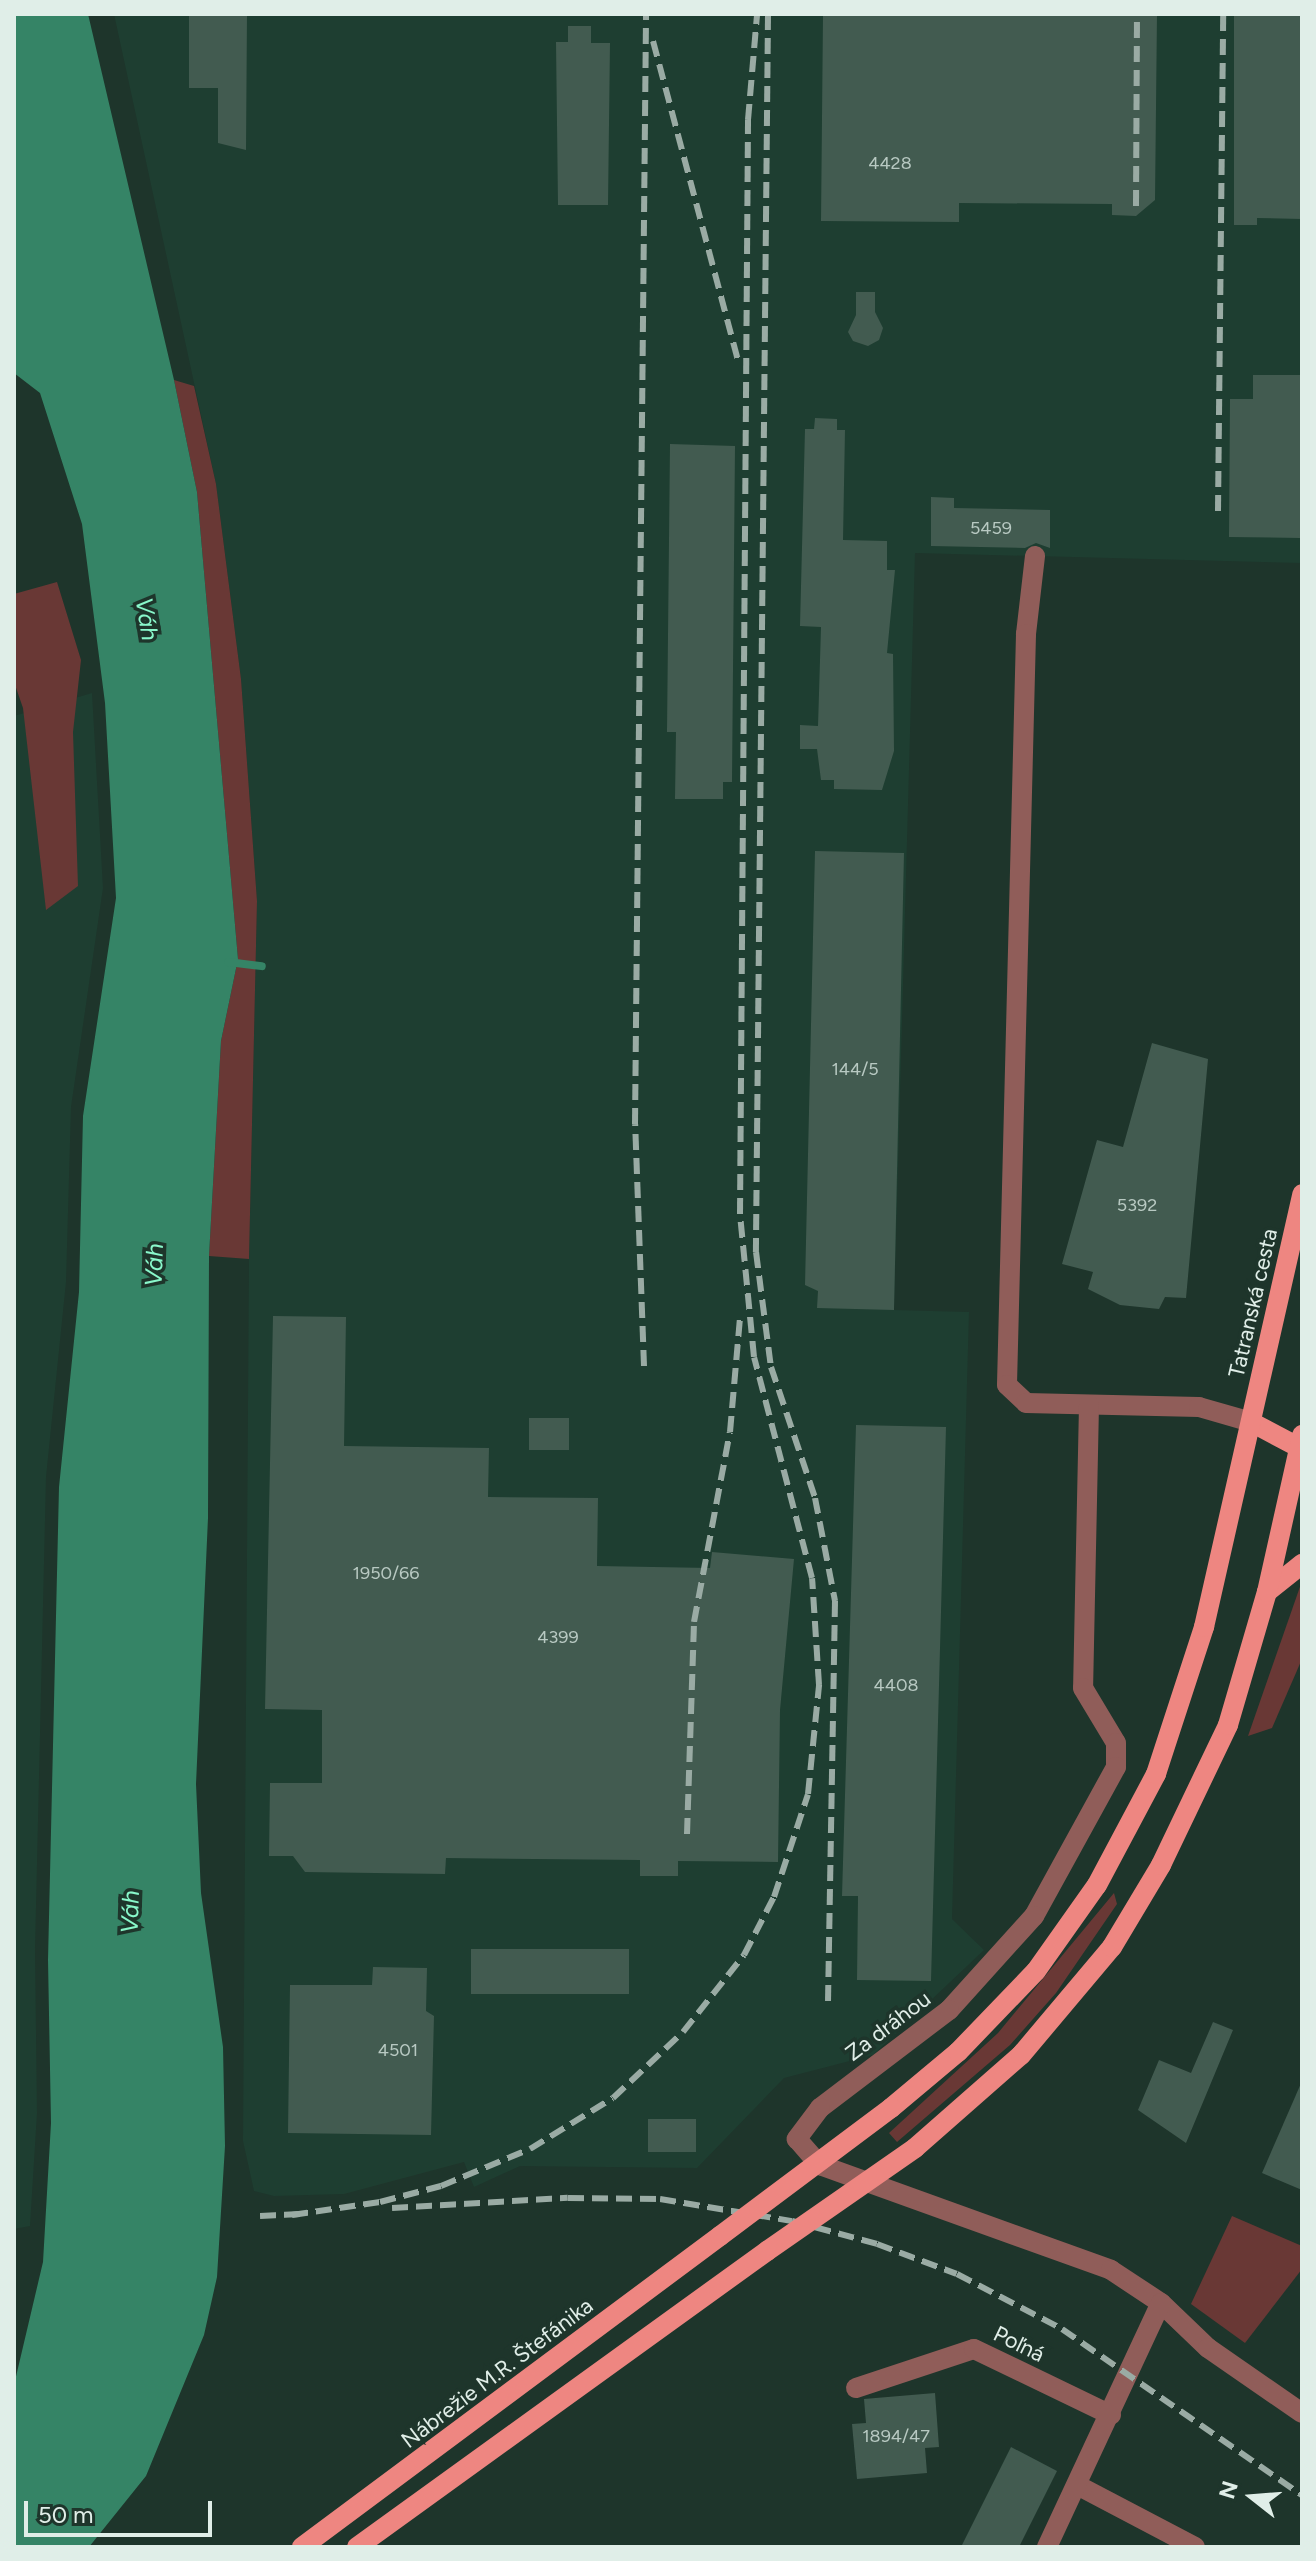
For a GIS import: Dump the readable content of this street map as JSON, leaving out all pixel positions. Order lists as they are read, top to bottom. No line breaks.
{"streets":{"main road":["Tatranská cesta","Nábrežie M.R. Štefánika"],"street":["Za dráhou","Poľná"]},"crossings":[["Tatranská cesta","Nábrežie M.R. Štefánika"]],"water":["Váh"],"house_numbers":["4428","5459","144/5","5392","1950/66","4399","4408","4501","1894/47"],"scale_bar":"50 m","north":"left"}
